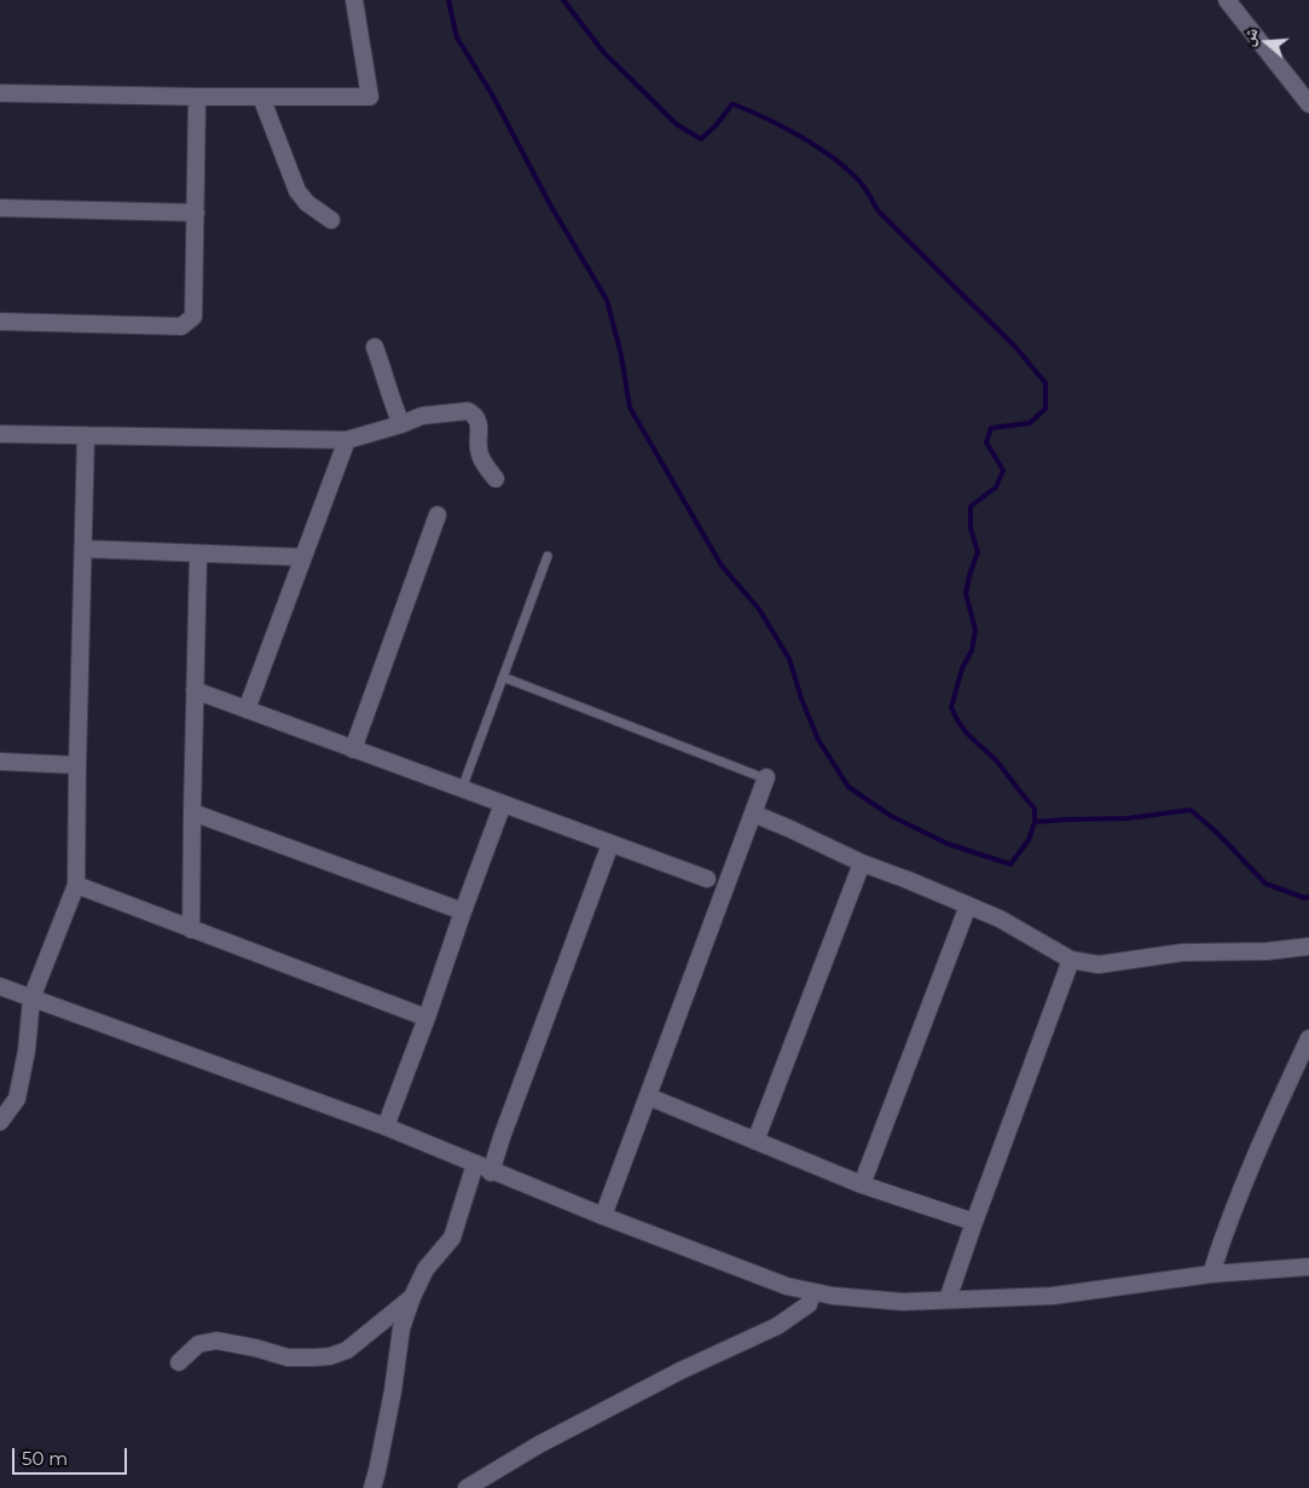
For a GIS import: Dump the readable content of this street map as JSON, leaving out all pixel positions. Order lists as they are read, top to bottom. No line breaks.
{"scale_bar":"50 m","north":"left"}
